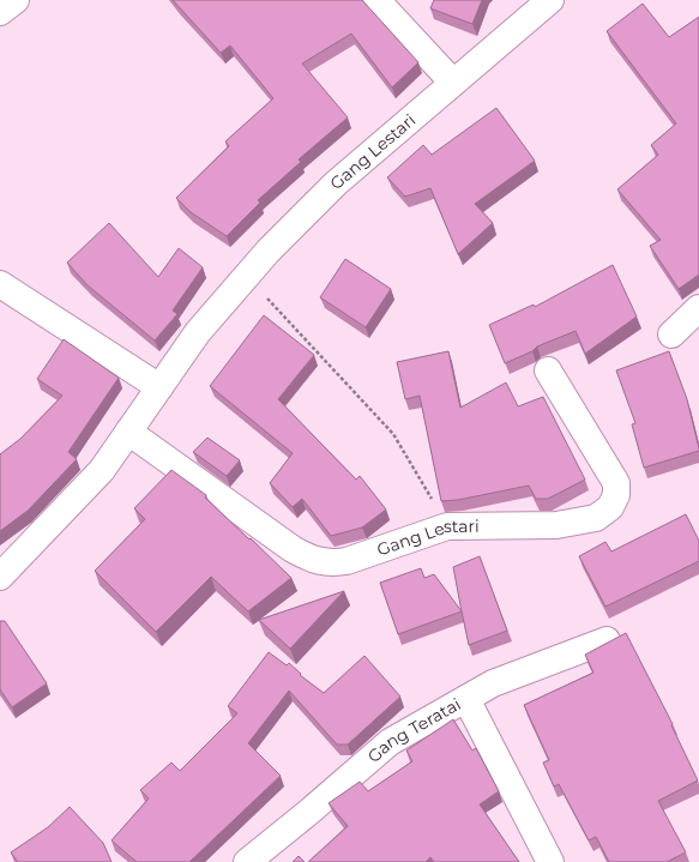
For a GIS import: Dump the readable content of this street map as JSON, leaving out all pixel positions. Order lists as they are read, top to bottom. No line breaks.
{"streets":{"street":["Gang Lestari","Gang Teratai"]}}
